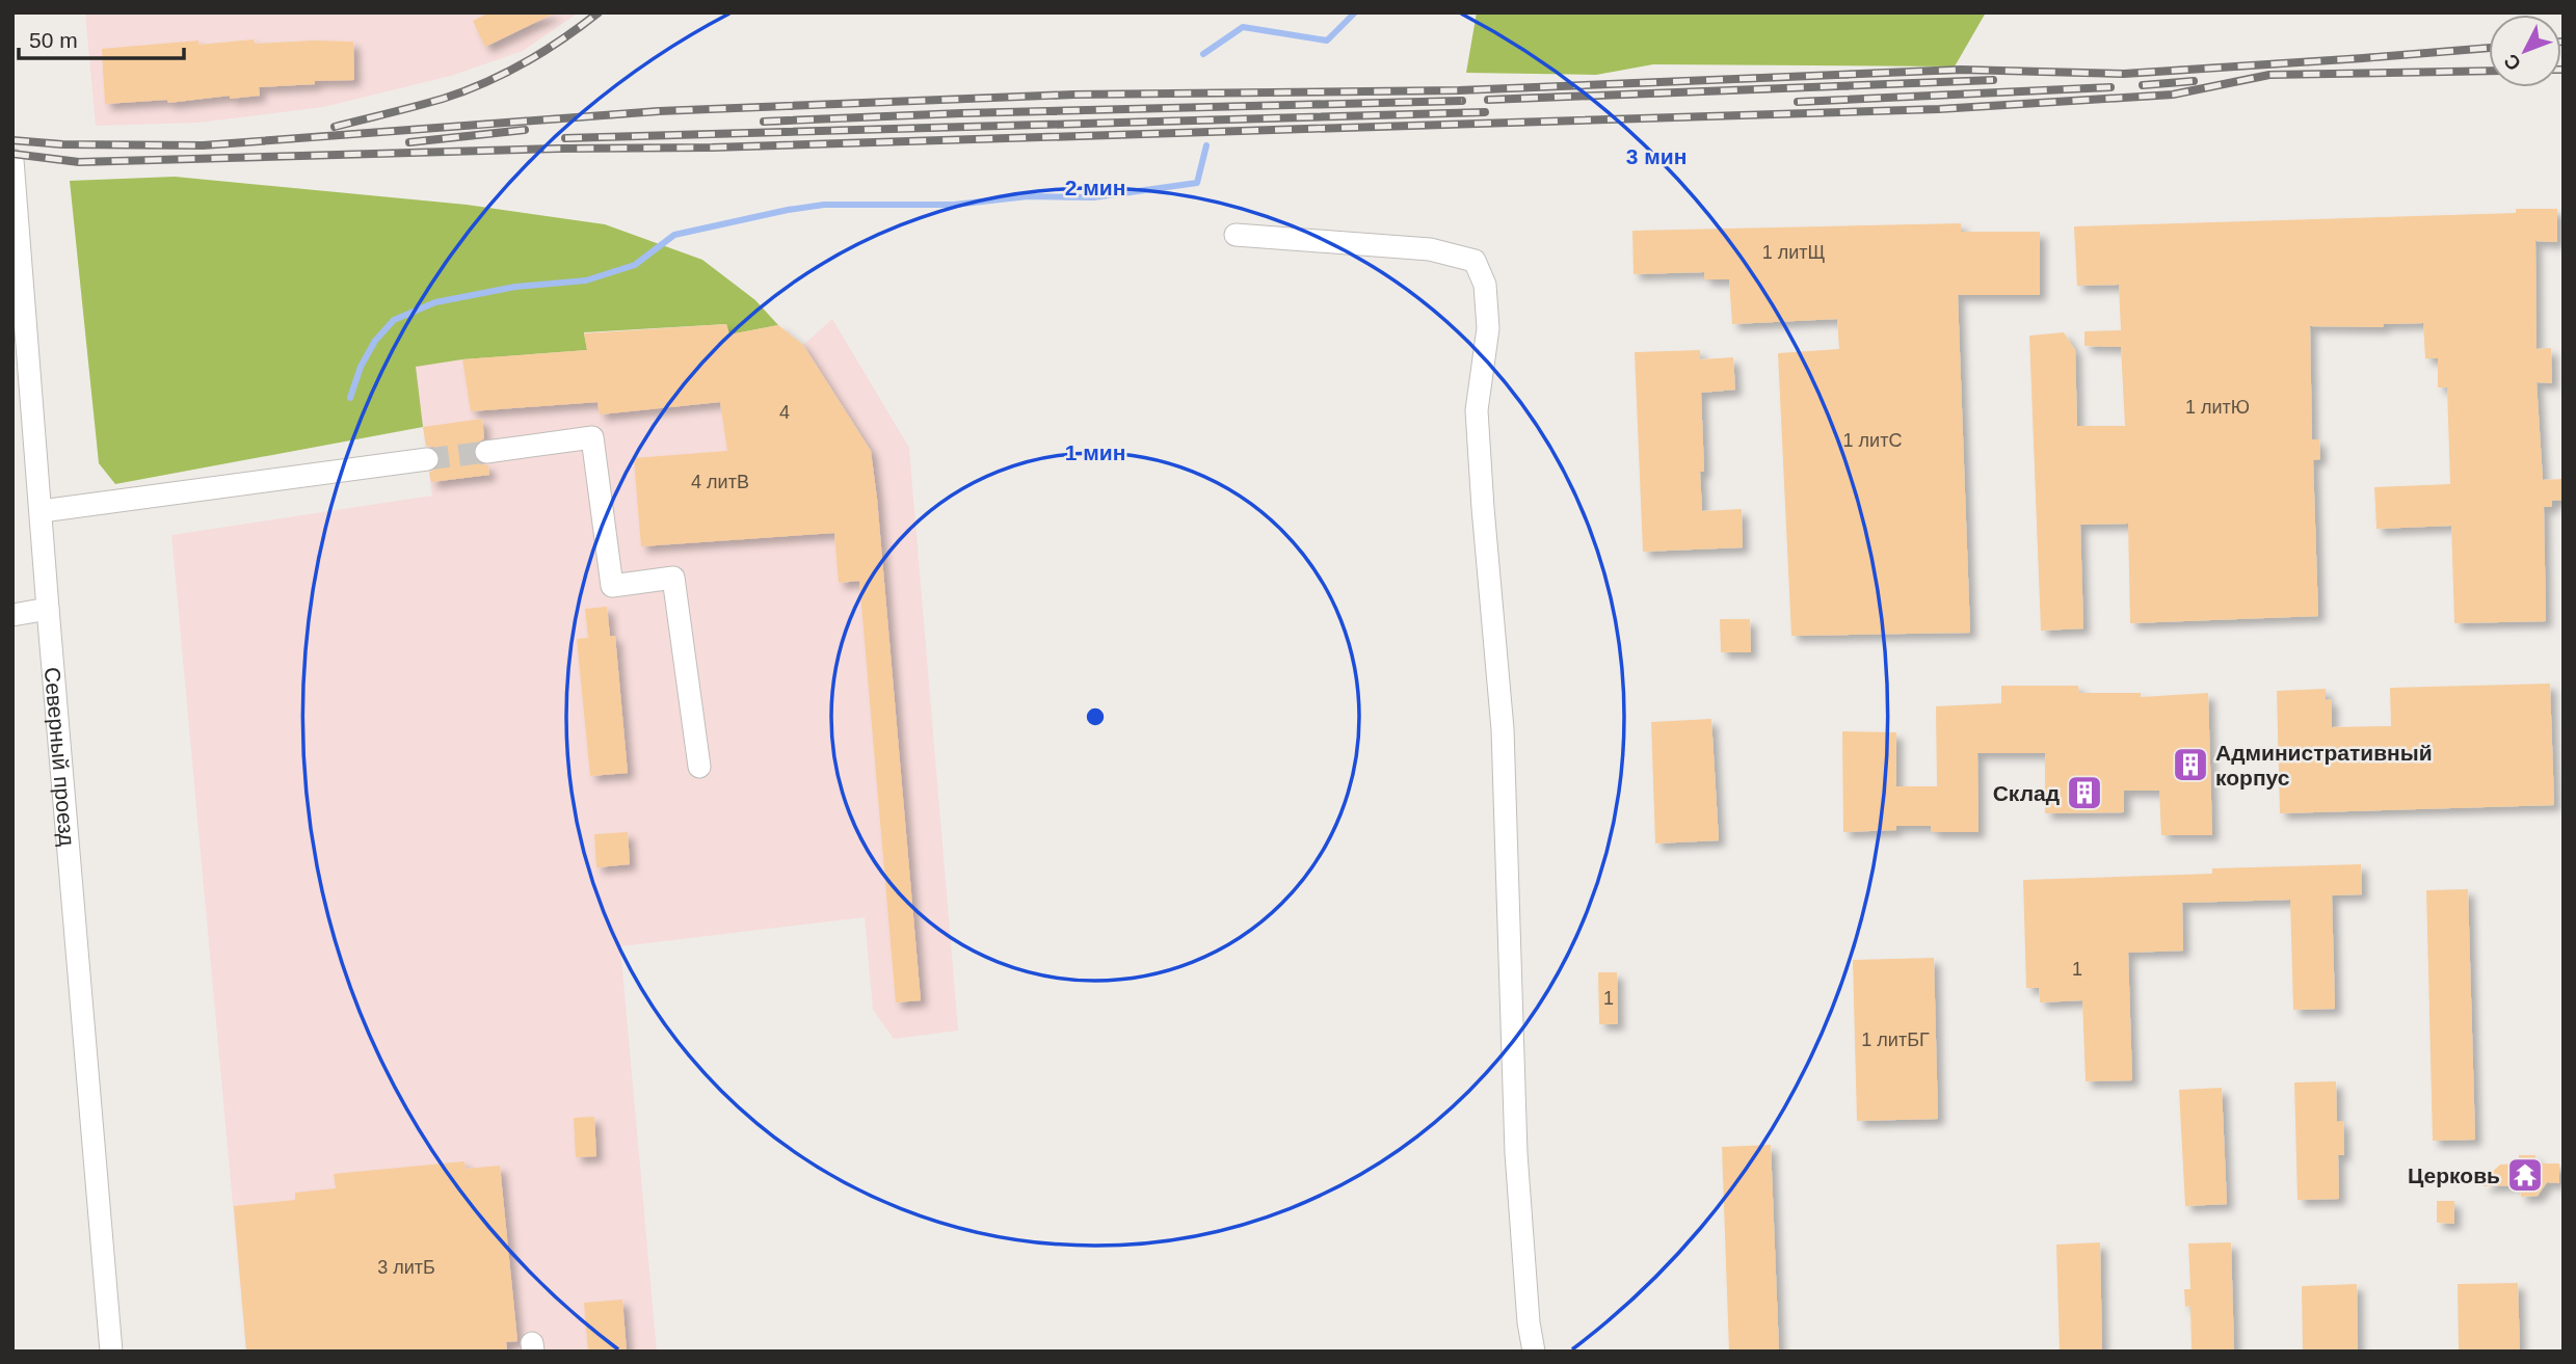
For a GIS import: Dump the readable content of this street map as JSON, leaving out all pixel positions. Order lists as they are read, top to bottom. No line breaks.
{"streets":{"street":["Северный проезд"]},"places":{"building":["Административный корпус","Склад"],"temple":["Церковь"]},"house_numbers":["1 литЩ","1 литЮ","4","1 литС","4 литВ","1","1","1 литБГ","3 литБ"],"scale_bar":"50 m","north":"bottom left","rings":["3 мин","2 мин","1 мин"]}
